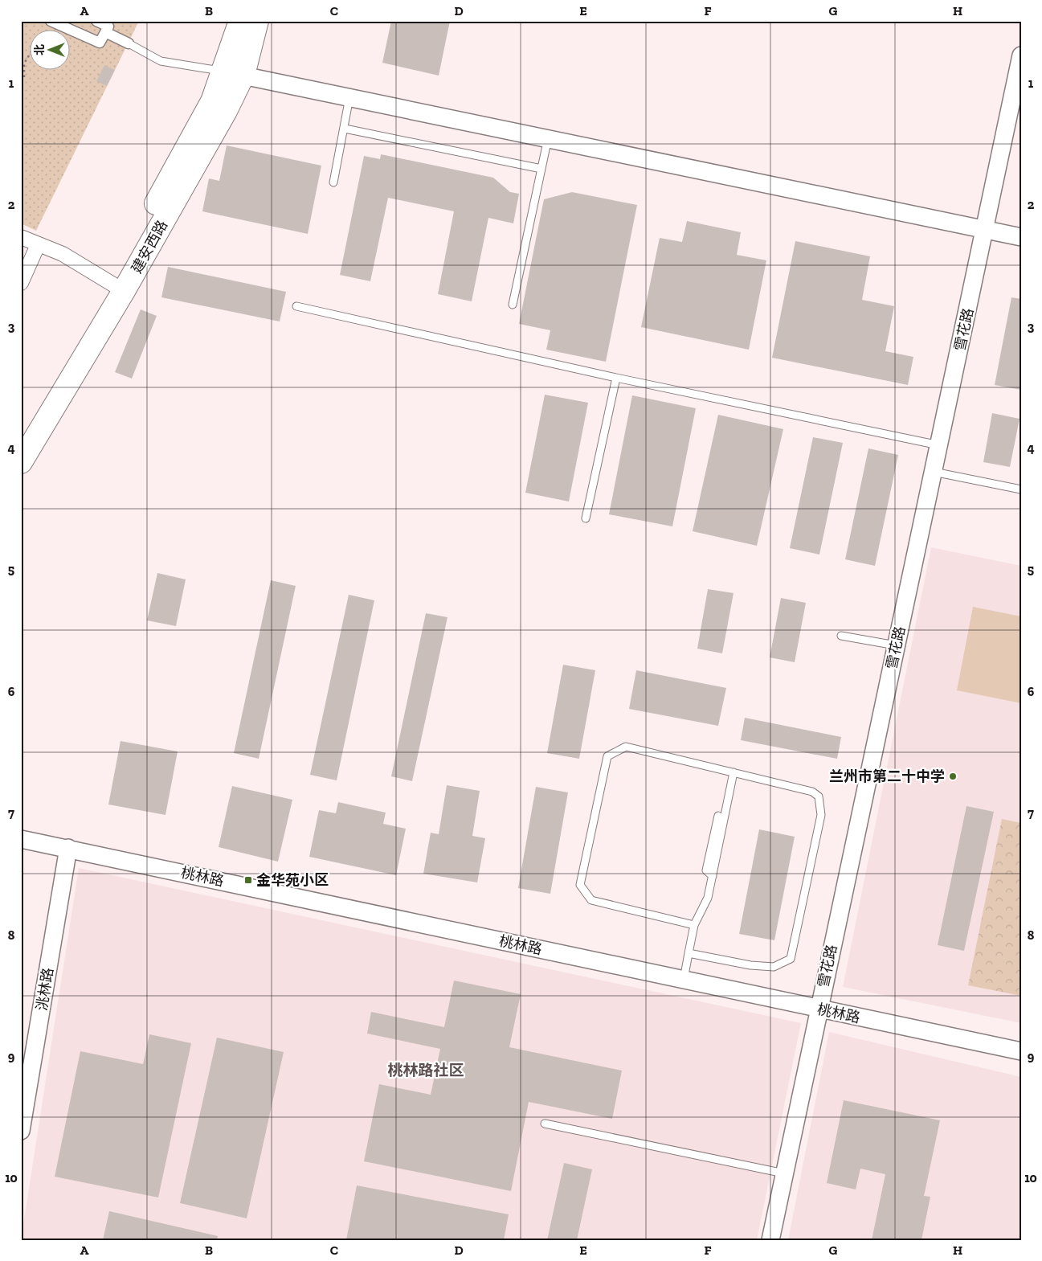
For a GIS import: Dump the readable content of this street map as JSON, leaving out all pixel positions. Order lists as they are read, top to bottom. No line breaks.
{"streets":{"main road":["建安西路"],"street":["雪花路","桃林路","洮林路"]},"crossings":[["雪花路","桃林路"],["桃林路","洮林路"]],"districts":["桃林路社区"],"places":{"other":["兰州市第二十中学"],"transit":["金华苑小区"]},"north":"left","grid":{"columns":["A","B","C","D","E","F","G","H"],"rows":["1","2","3","4","5","6","7","8","9","10"]}}
